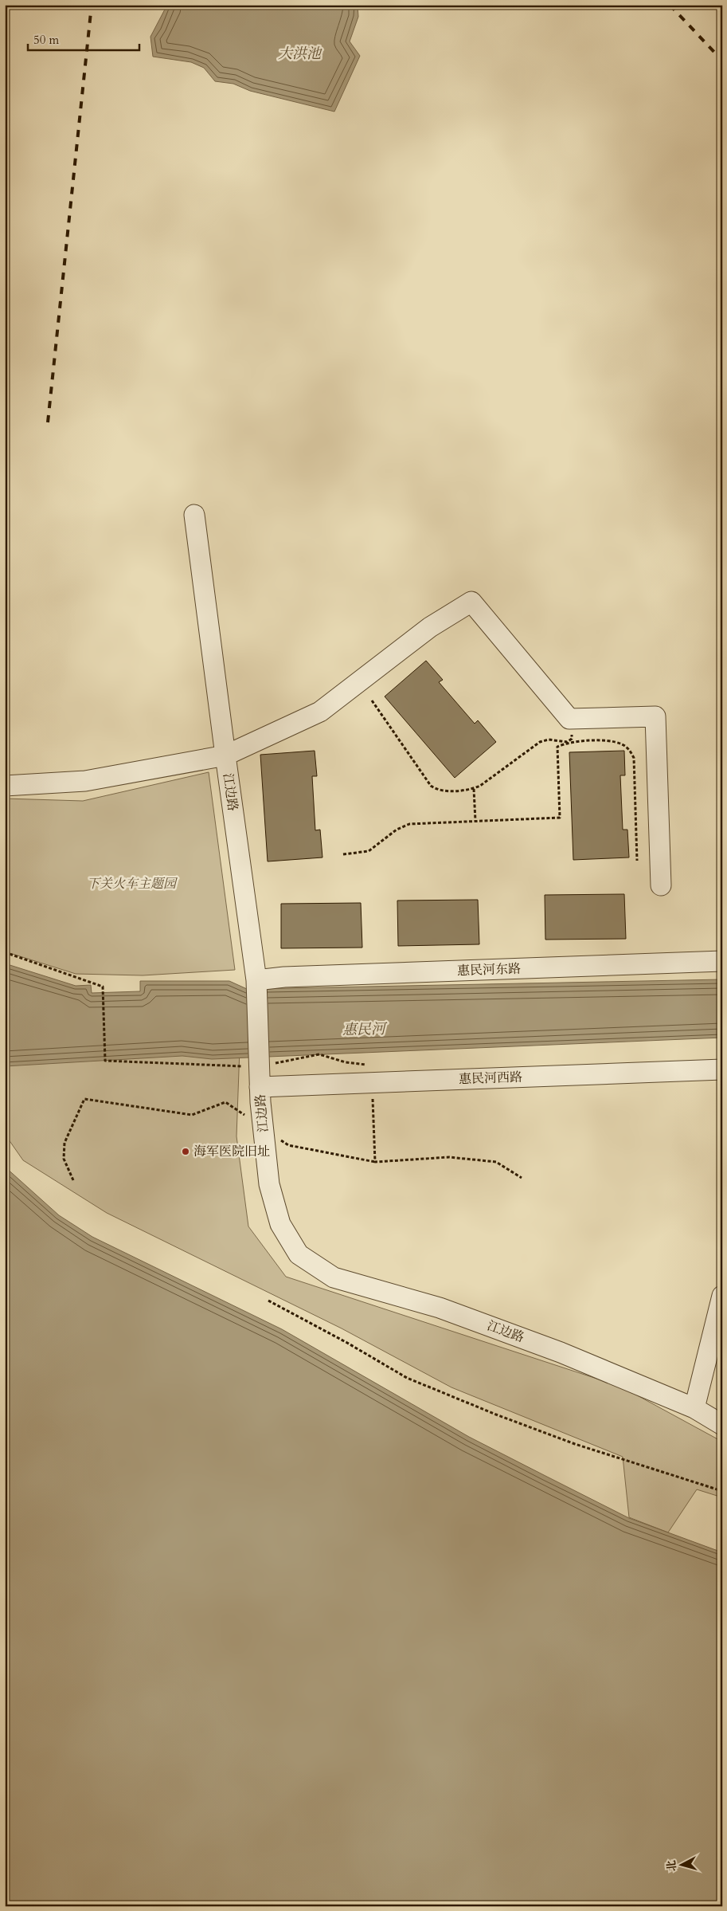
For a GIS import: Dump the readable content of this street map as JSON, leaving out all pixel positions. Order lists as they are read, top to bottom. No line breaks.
{"streets":{"street":["江边路","惠民河东路","惠民河西路"]},"crossings":[["江边路","惠民河东路"]],"water":["大洪池","惠民河"],"parks":["下关火车主题园"],"places":["海军医院旧址"],"scale_bar":"50 m","north":"left"}
